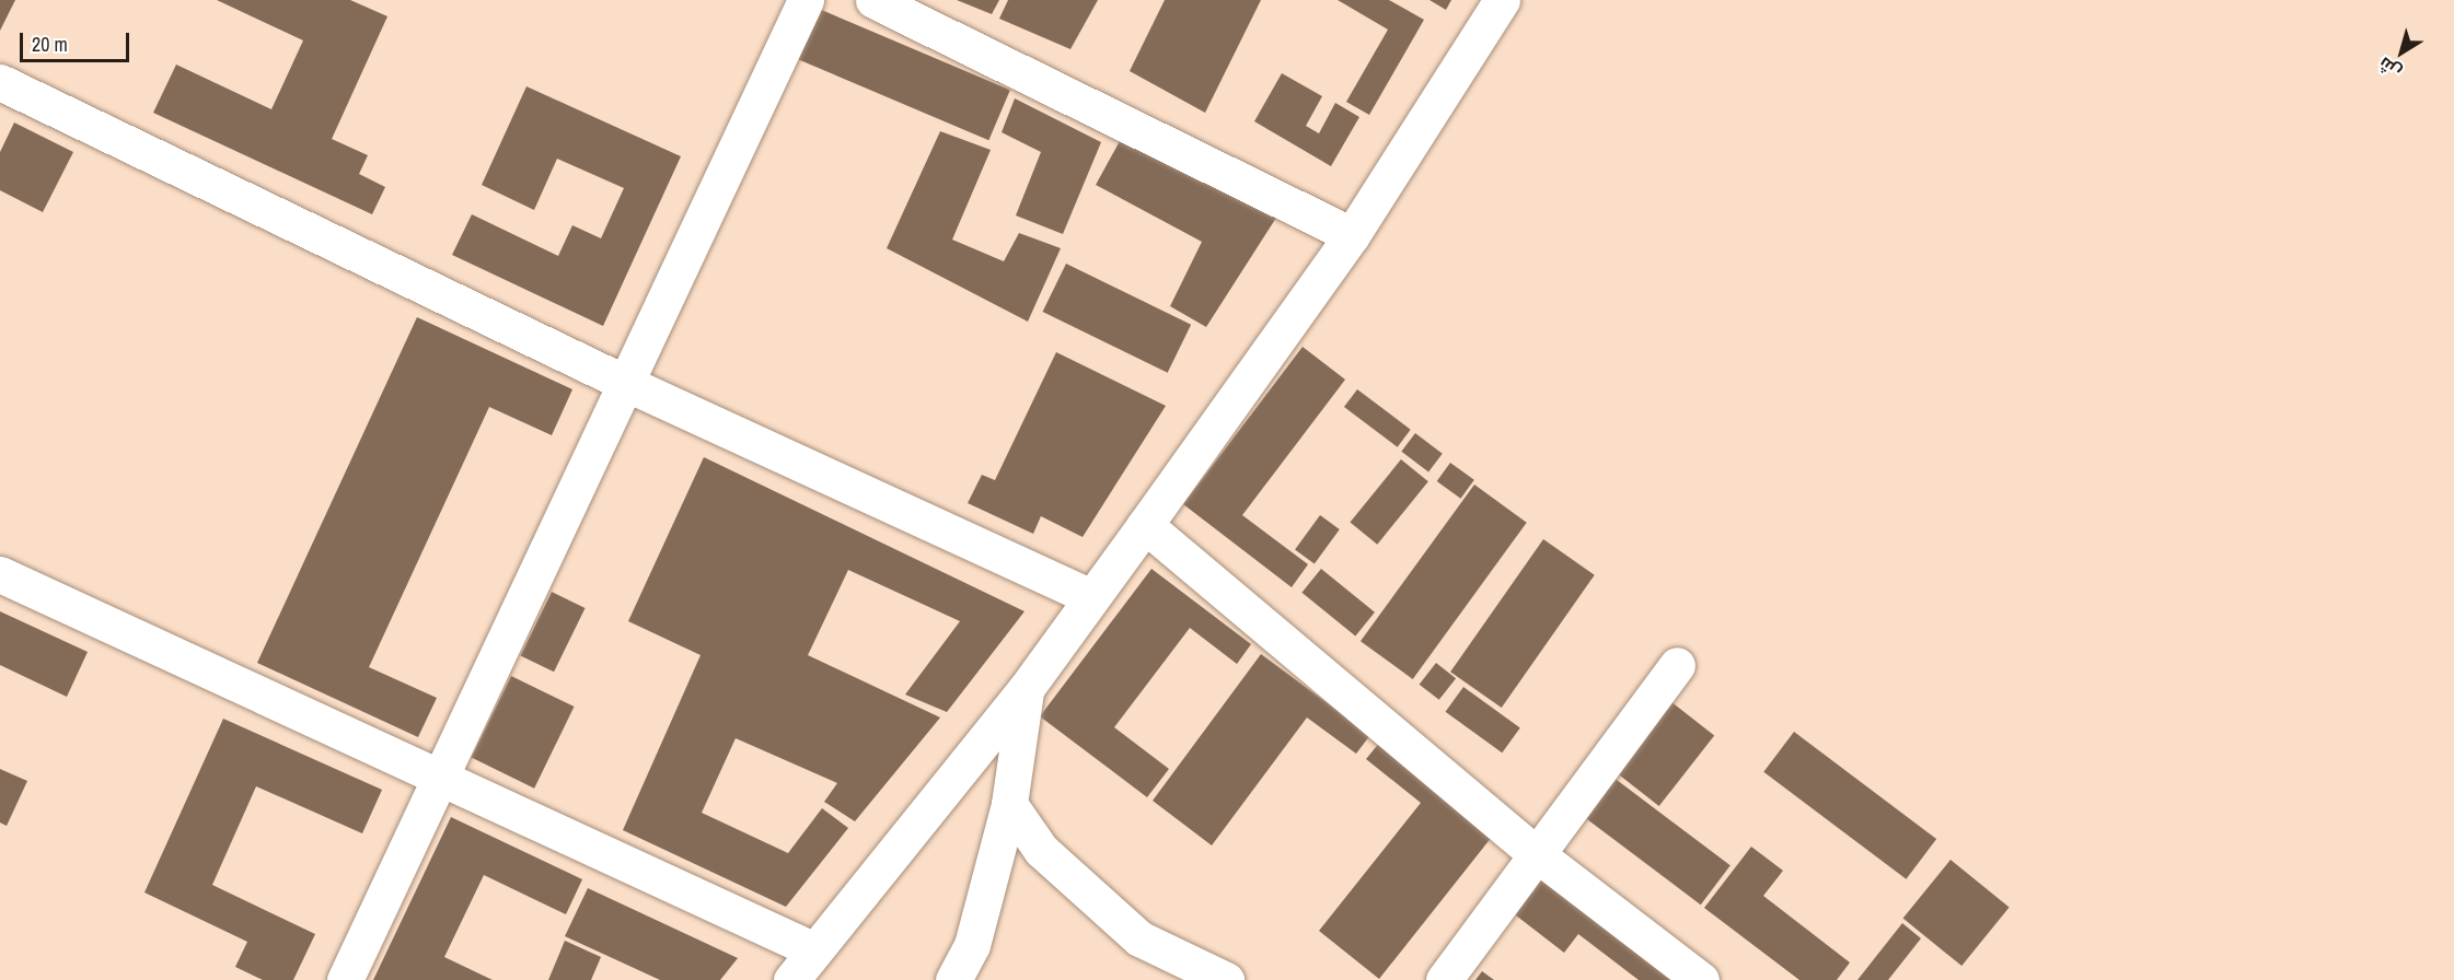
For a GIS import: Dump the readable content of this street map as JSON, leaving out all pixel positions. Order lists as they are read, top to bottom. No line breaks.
{"scale_bar":"20 m","north":"bottom left"}
